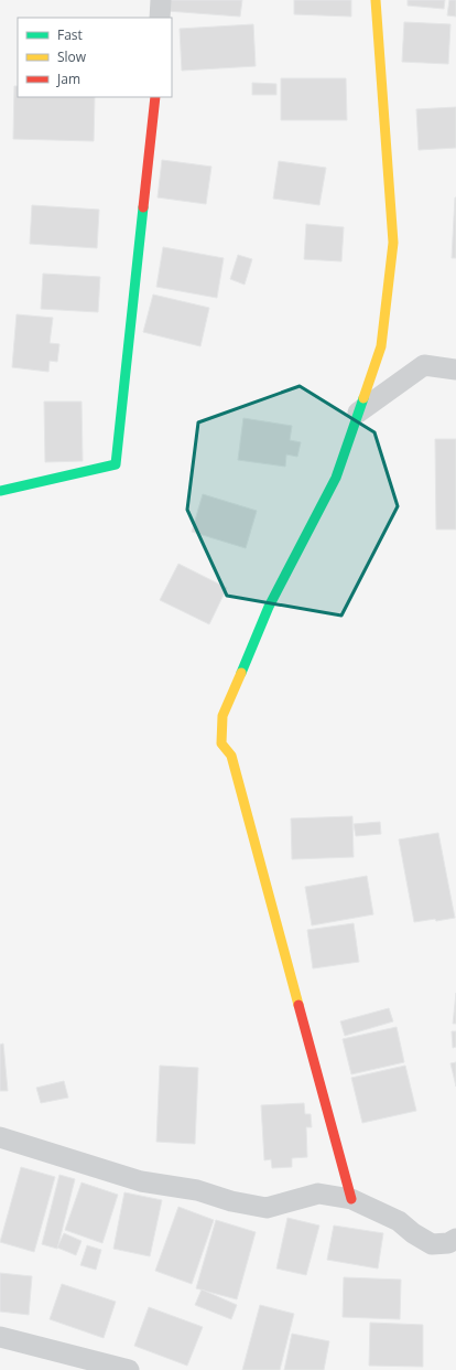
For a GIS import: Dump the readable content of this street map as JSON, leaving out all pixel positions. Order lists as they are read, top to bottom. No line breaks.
{"legend":["Fast","Slow","Jam"]}
